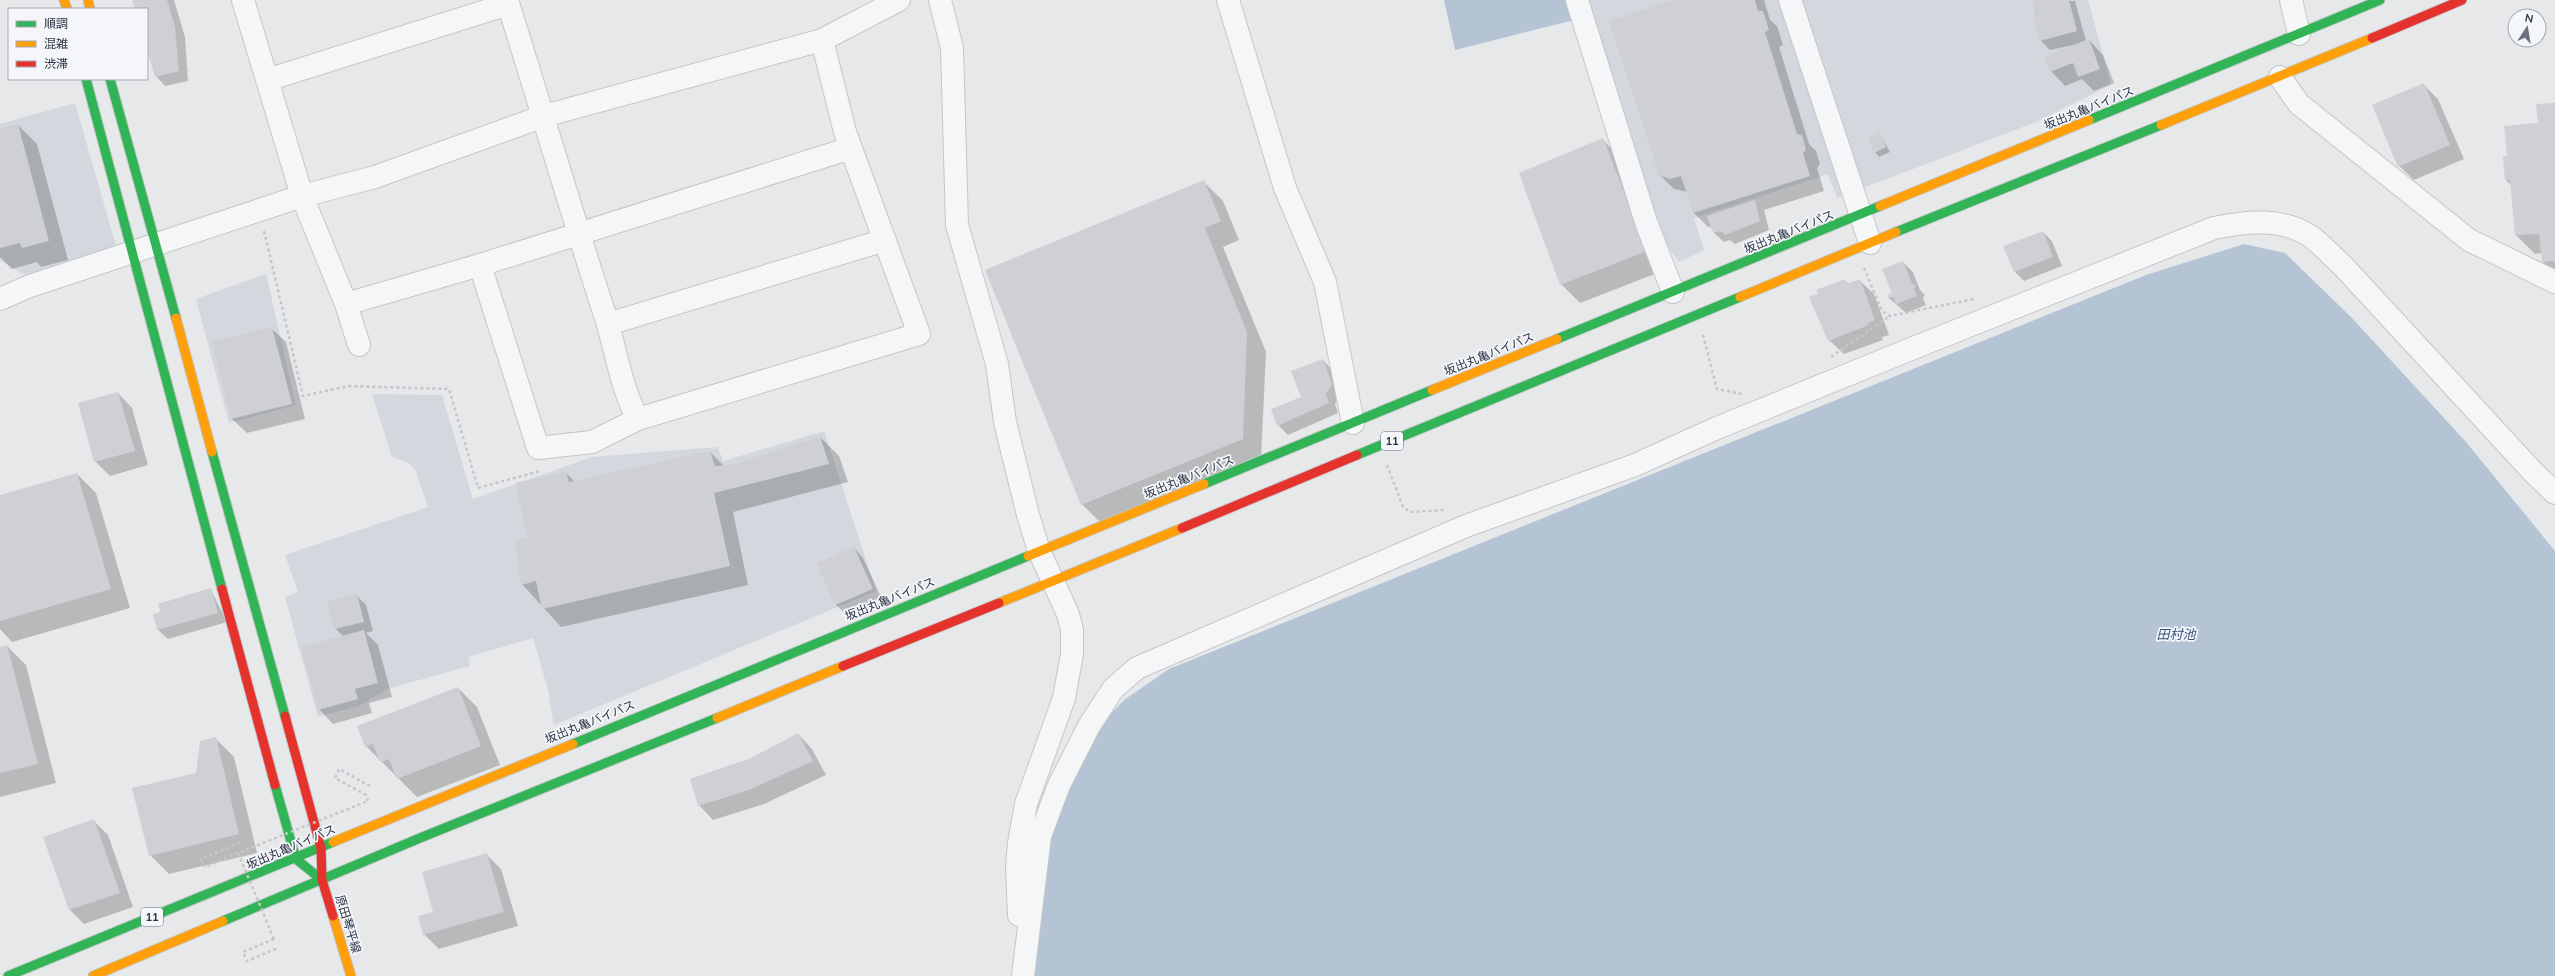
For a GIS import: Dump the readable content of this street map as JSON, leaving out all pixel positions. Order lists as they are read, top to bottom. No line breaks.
{"streets":{"main road":["坂出丸亀バイパス","11","原田琴平線"]},"crossings":[["坂出丸亀バイパス","原田琴平線"],["11","原田琴平線"]],"water":["田村池"],"legend":["順調","混雑","渋滞"],"north":"top"}
